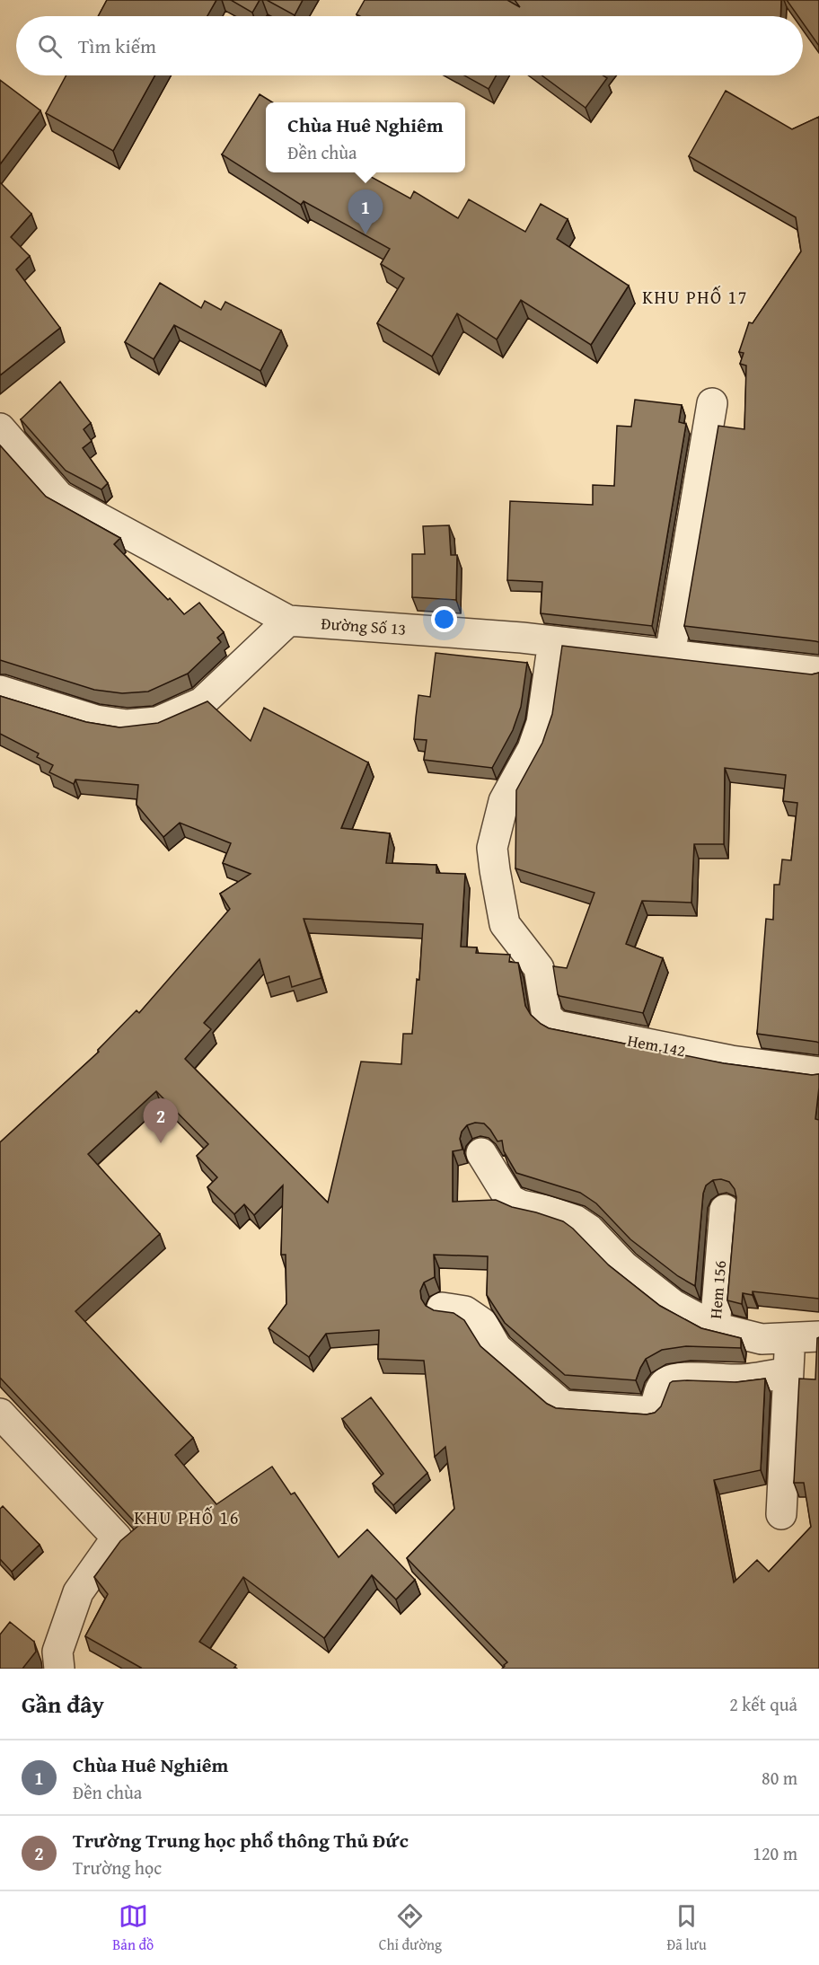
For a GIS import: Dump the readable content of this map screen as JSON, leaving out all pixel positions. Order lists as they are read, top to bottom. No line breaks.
{"streets":{"street":["Đường Số 13","Hem 142","Hem 156"]},"crossings":[["Đường Số 13","Hem 142"]],"districts":["KHU PHỐ 17","KHU PHỐ 16"],"page":{"search":"Tìm kiếm","popup":["Chùa Huê Nghiêm","Đền chùa"],"pins":["1","2"],"heading":["Gần đây","2 kết quả"],"list":[{"mark":"1","name":"Chùa Huê Nghiêm","note":"Đền chùa","value":"80 m"},{"mark":"2","name":"Trường Trung học phổ thông Thủ Đức","note":"Trường học","value":"120 m"}],"nav":["Bản đồ","Chỉ đường","Đã lưu"]}}
